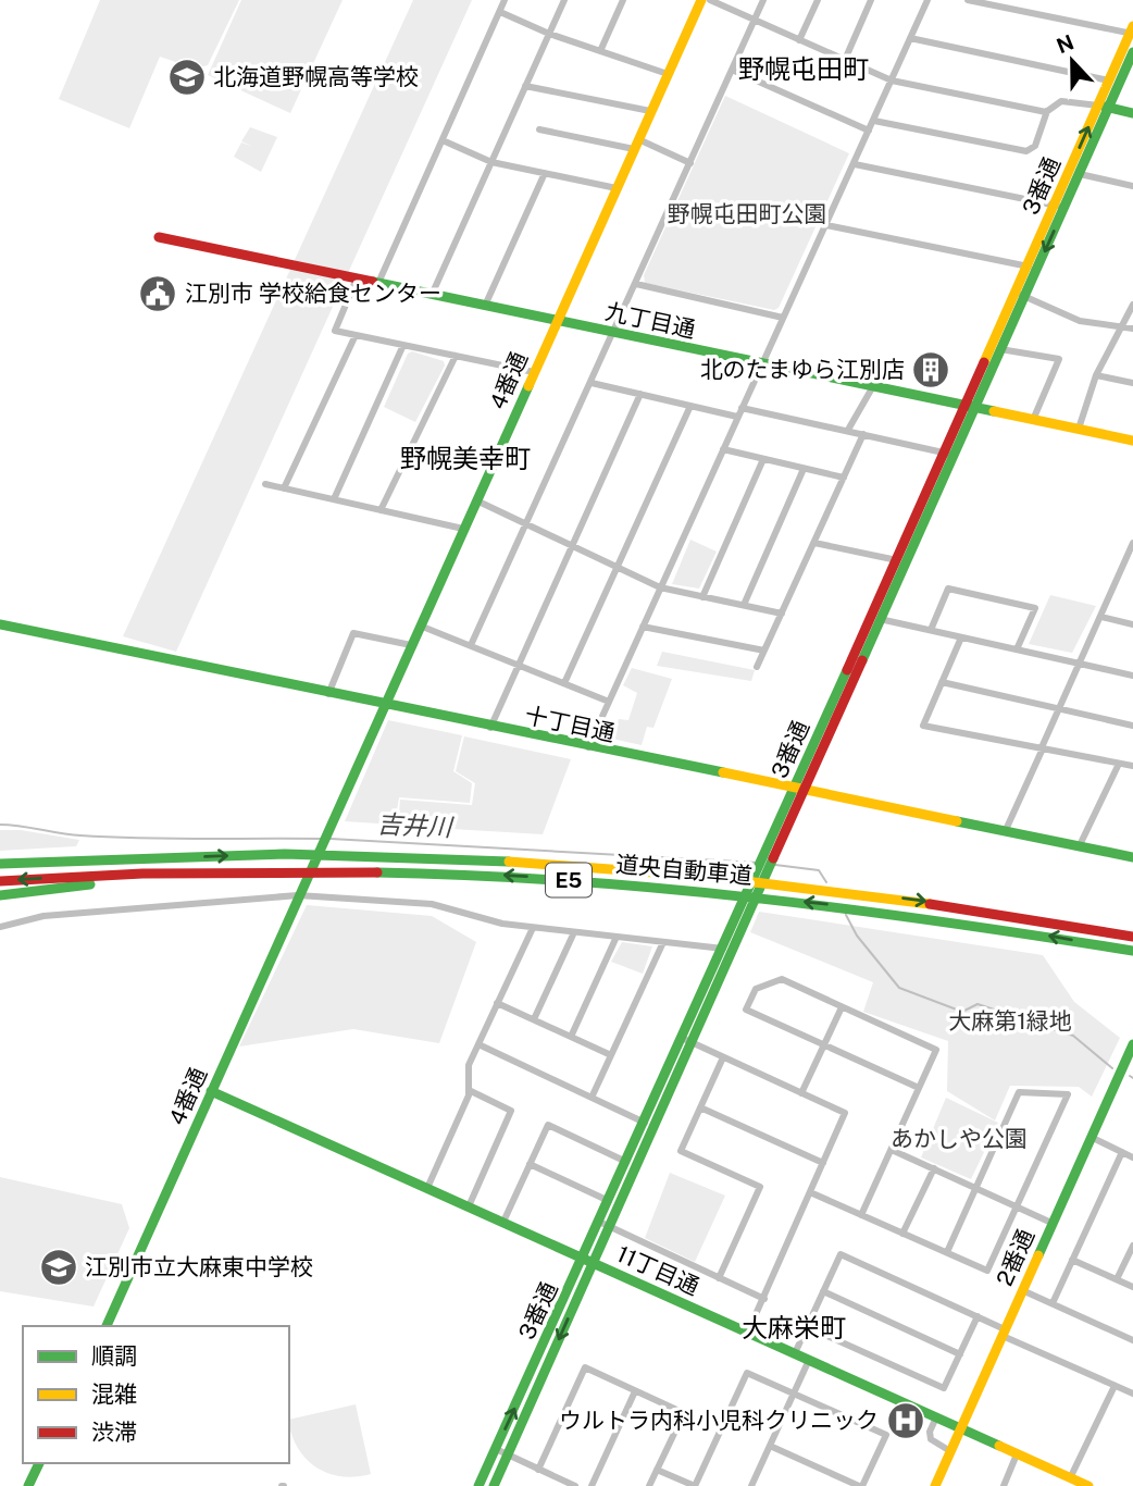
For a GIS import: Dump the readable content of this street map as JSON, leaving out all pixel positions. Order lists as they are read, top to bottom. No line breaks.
{"streets":{"main road":["3番通","九丁目通","4番通","十丁目通","道央自動車道","E5","2番通","11丁目通"]},"crossings":[["3番通","九丁目通"],["3番通","十丁目通"],["3番通","11丁目通"],["九丁目通","4番通"],["4番通","十丁目通"],["4番通","11丁目通"],["2番通","11丁目通"]],"districts":["野幌屯田町","野幌美幸町","大麻栄町"],"water":["吉井川"],"parks":["野幌屯田町公園","大麻第1緑地","あかしや公園"],"places":{"school or university":["北海道野幌高等学校","江別市立大麻東中学校"],"public building":["江別市 学校給食センター"],"building":["北のたまゆら江別店"],"hospital":["ウルトラ内科小児科クリニック"]},"legend":["順調","混雑","渋滞"],"north":"top"}
